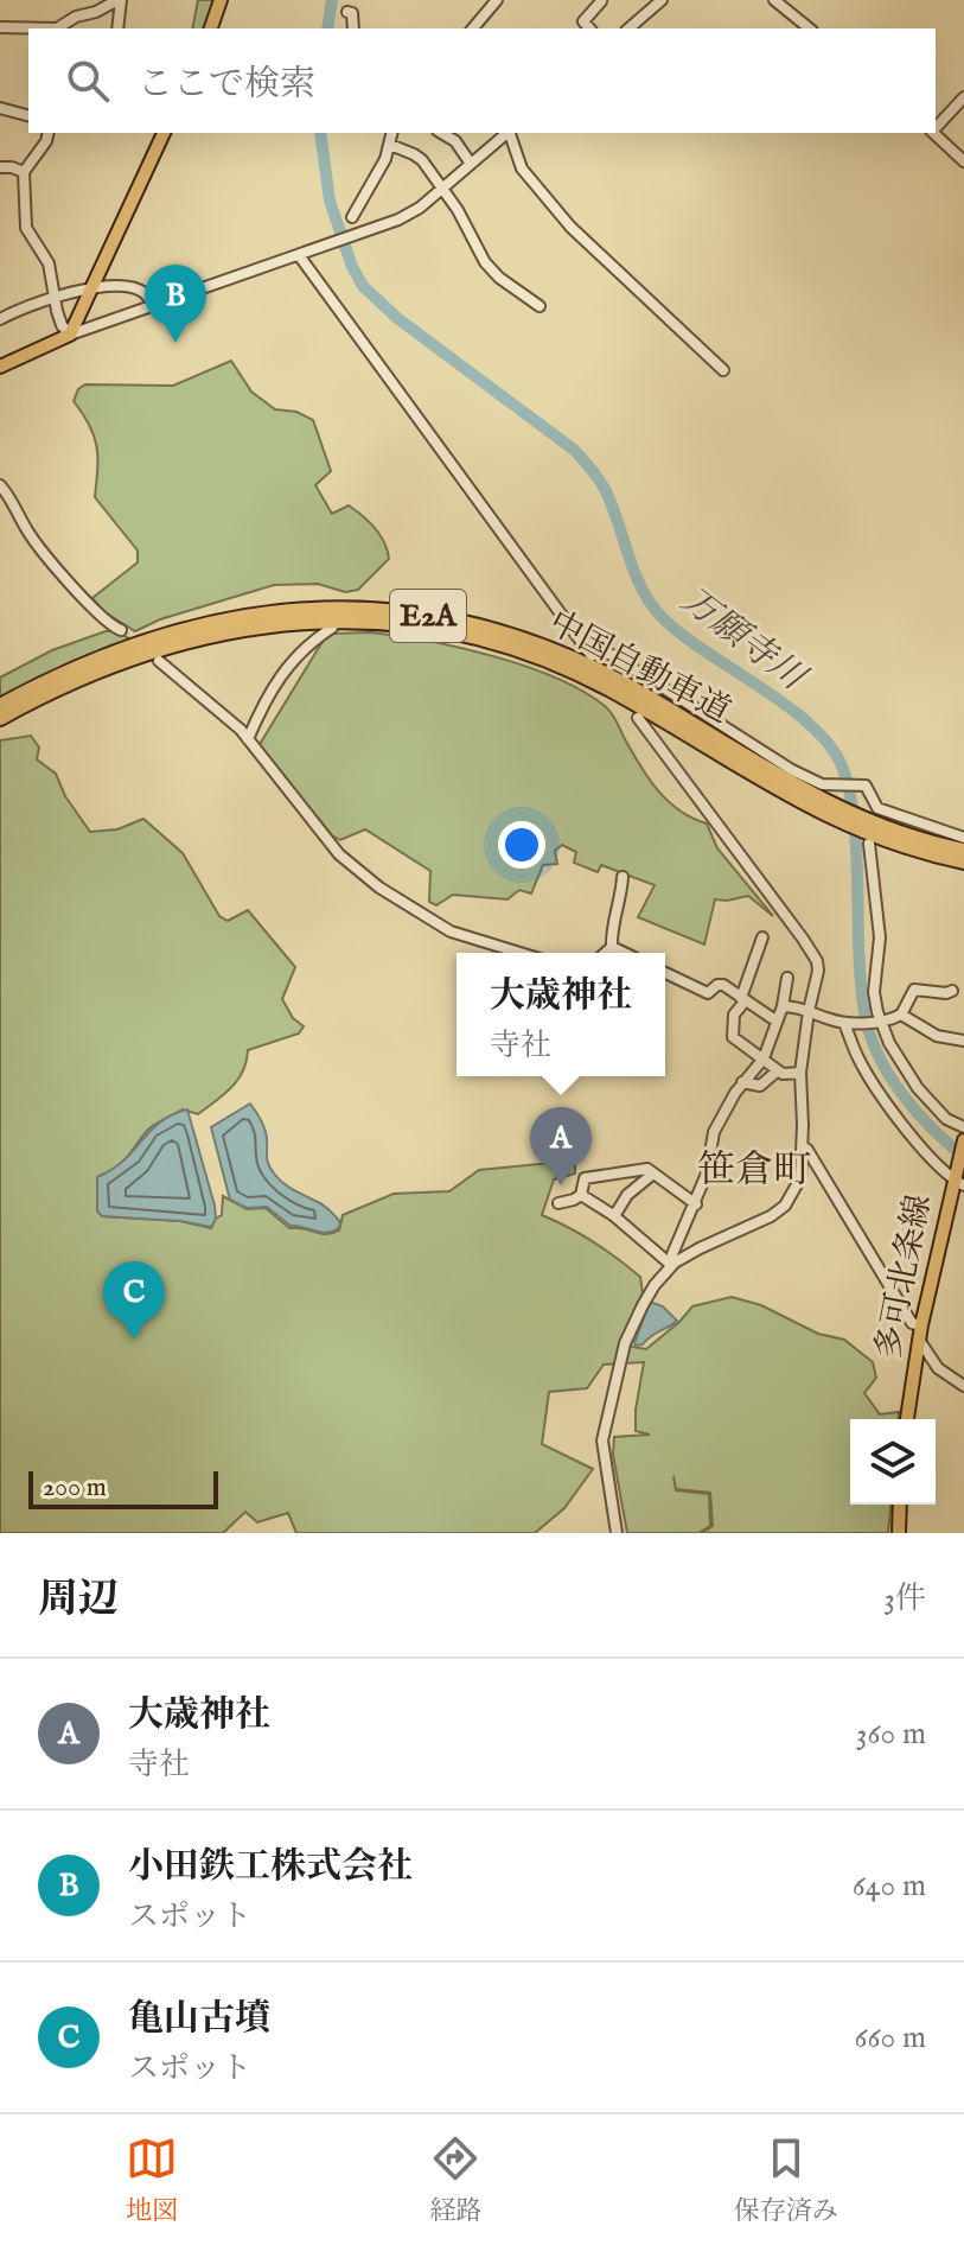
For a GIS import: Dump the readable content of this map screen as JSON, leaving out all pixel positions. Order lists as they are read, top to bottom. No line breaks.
{"streets":{"highway":["E2A","中国自動車道"],"main road":["多可北条線"]},"districts":["笹倉町"],"water":["万願寺川"],"scale_bar":"200 m","page":{"search":"ここで検索","pins":["B","A","C"],"popup":["大歳神社","寺社"],"scale":"200 m","heading":["周辺","3件"],"list":[{"mark":"A","name":"大歳神社","note":"寺社","value":"360 m"},{"mark":"B","name":"小田鉄工株式会社","note":"スポット","value":"640 m"},{"mark":"C","name":"亀山古墳","note":"スポット","value":"660 m"}],"nav":["地図","経路","保存済み"]}}
